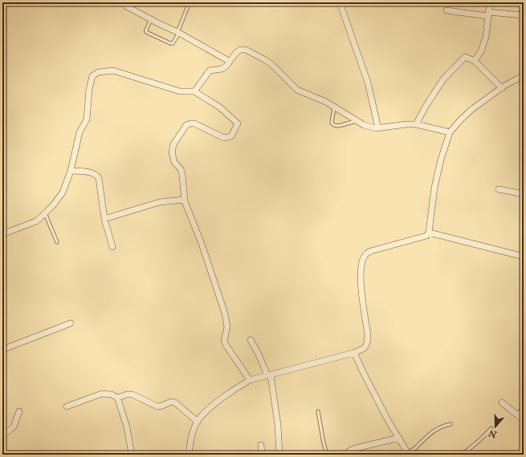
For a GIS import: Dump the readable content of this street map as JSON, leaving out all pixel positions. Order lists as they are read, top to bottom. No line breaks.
{"north":"bottom"}
